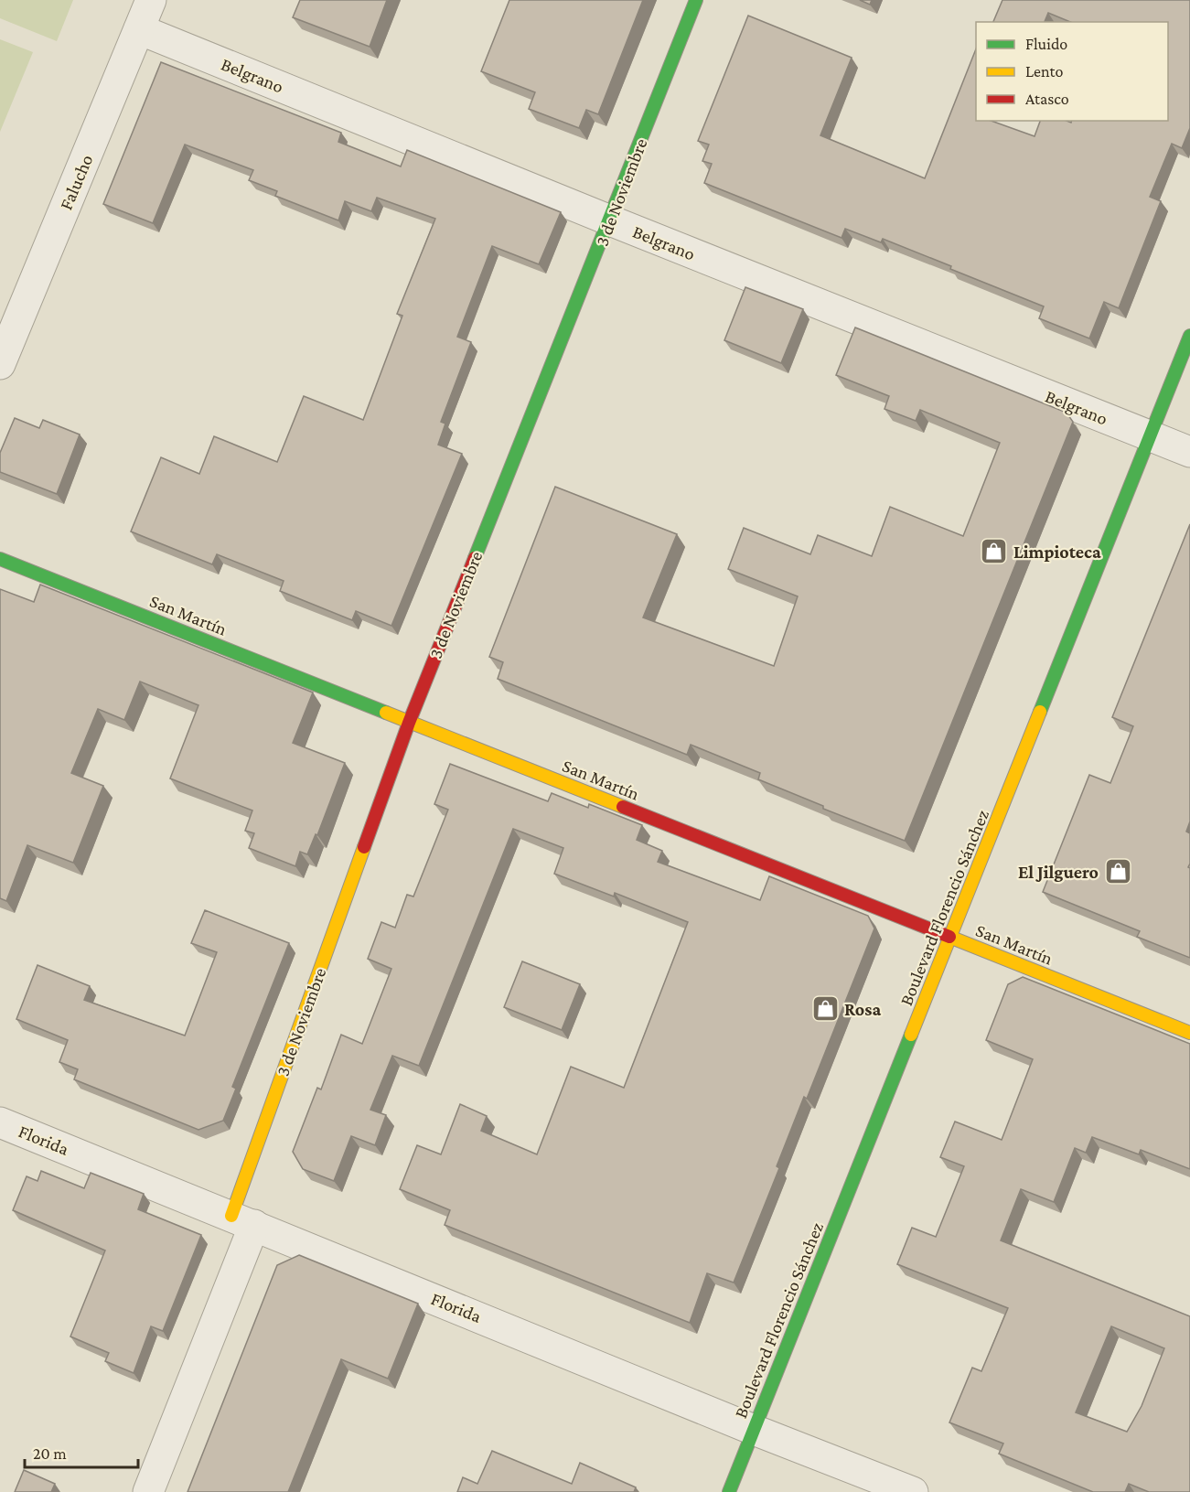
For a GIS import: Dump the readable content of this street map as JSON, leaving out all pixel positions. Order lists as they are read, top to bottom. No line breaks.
{"streets":{"street":["Belgrano","Falucho","3 de Noviembre","San Martín","Boulevard Florencio Sánchez","Florida"]},"crossings":[["Belgrano","Falucho"],["Belgrano","3 de Noviembre"],["Belgrano","Boulevard Florencio Sánchez"],["3 de Noviembre","San Martín"],["3 de Noviembre","Florida"],["San Martín","Boulevard Florencio Sánchez"],["Boulevard Florencio Sánchez","Florida"]],"places":{"shop":["Limpioteca","El Jilguero","Rosa"]},"legend":["Fluido","Lento","Atasco"],"scale_bar":"20 m"}
